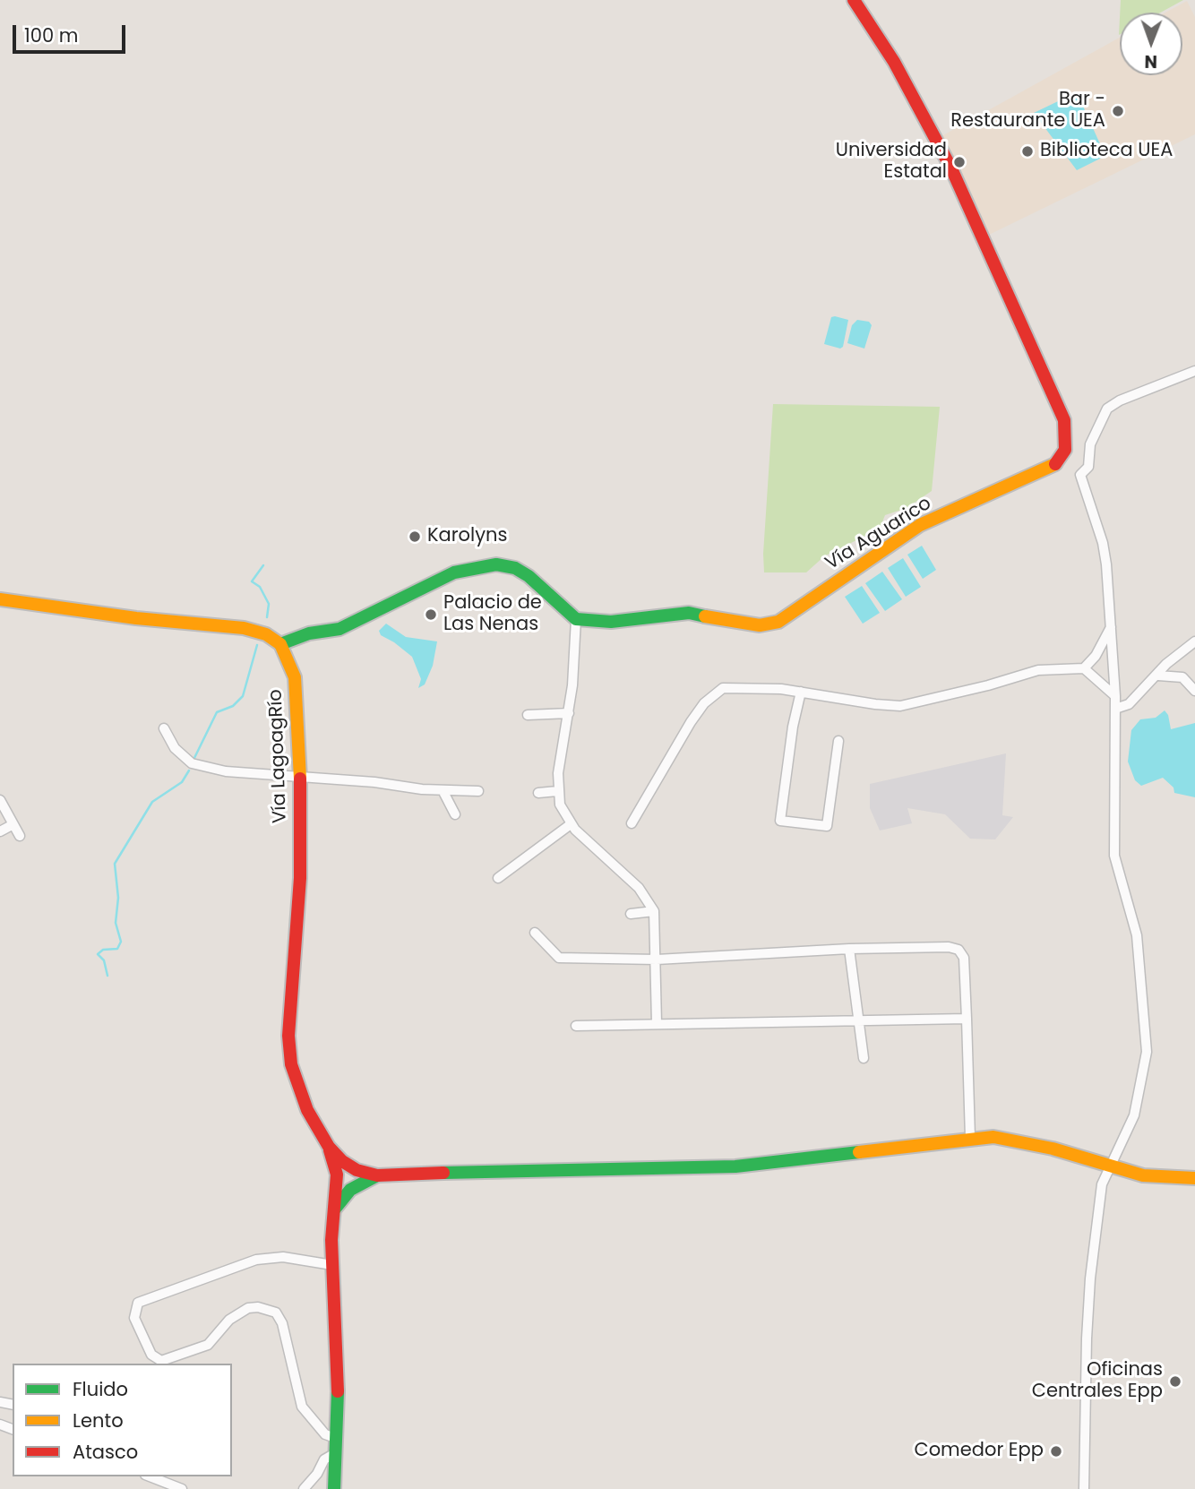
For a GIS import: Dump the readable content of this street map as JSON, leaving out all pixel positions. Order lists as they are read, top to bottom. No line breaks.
{"streets":{"main road":["Vía Aguarico","Vía LagoagRío"]},"places":["Bar - Restaurante UEA","Biblioteca UEA","Universidad Estatal","Karolyns","Palacio de Las Nenas","Oficinas Centrales Epp","Comedor Epp"],"legend":["Fluido","Lento","Atasco"],"scale_bar":"100 m","north":"bottom"}
